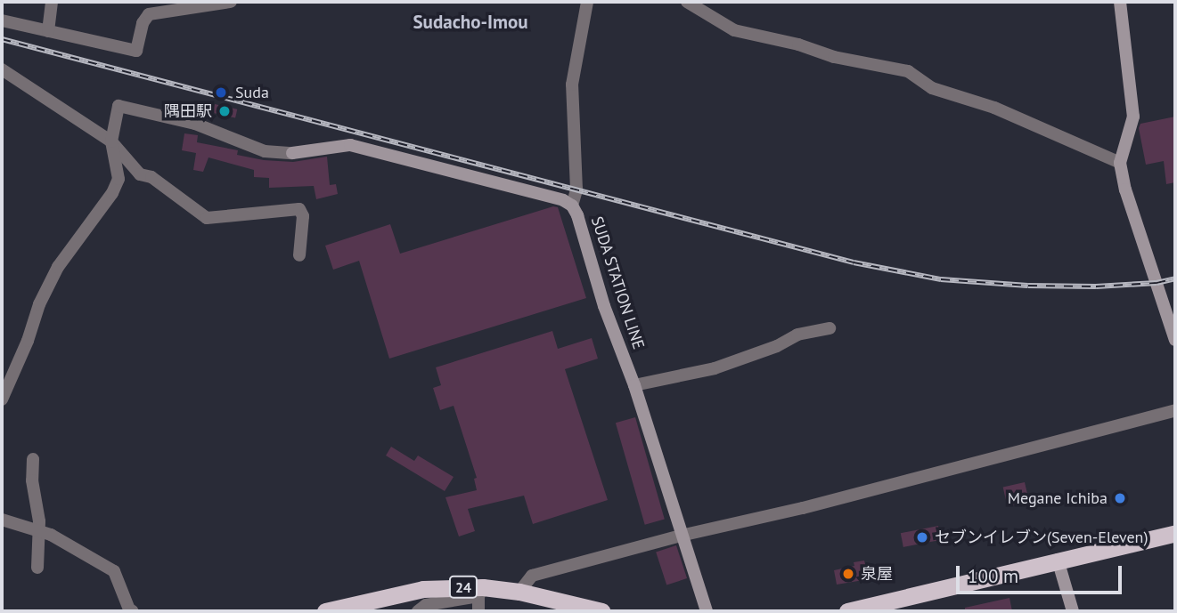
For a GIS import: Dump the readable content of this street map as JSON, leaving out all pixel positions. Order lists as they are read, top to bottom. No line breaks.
{"streets":{"highway":["24"],"main road":["SUDA STATION LINE"]},"districts":["Sudacho-Imou"],"places":["Suda","隅田駅","Megane Ichiba","セブンイレブン(Seven-Eleven)","泉屋"],"scale_bar":"100 m"}
